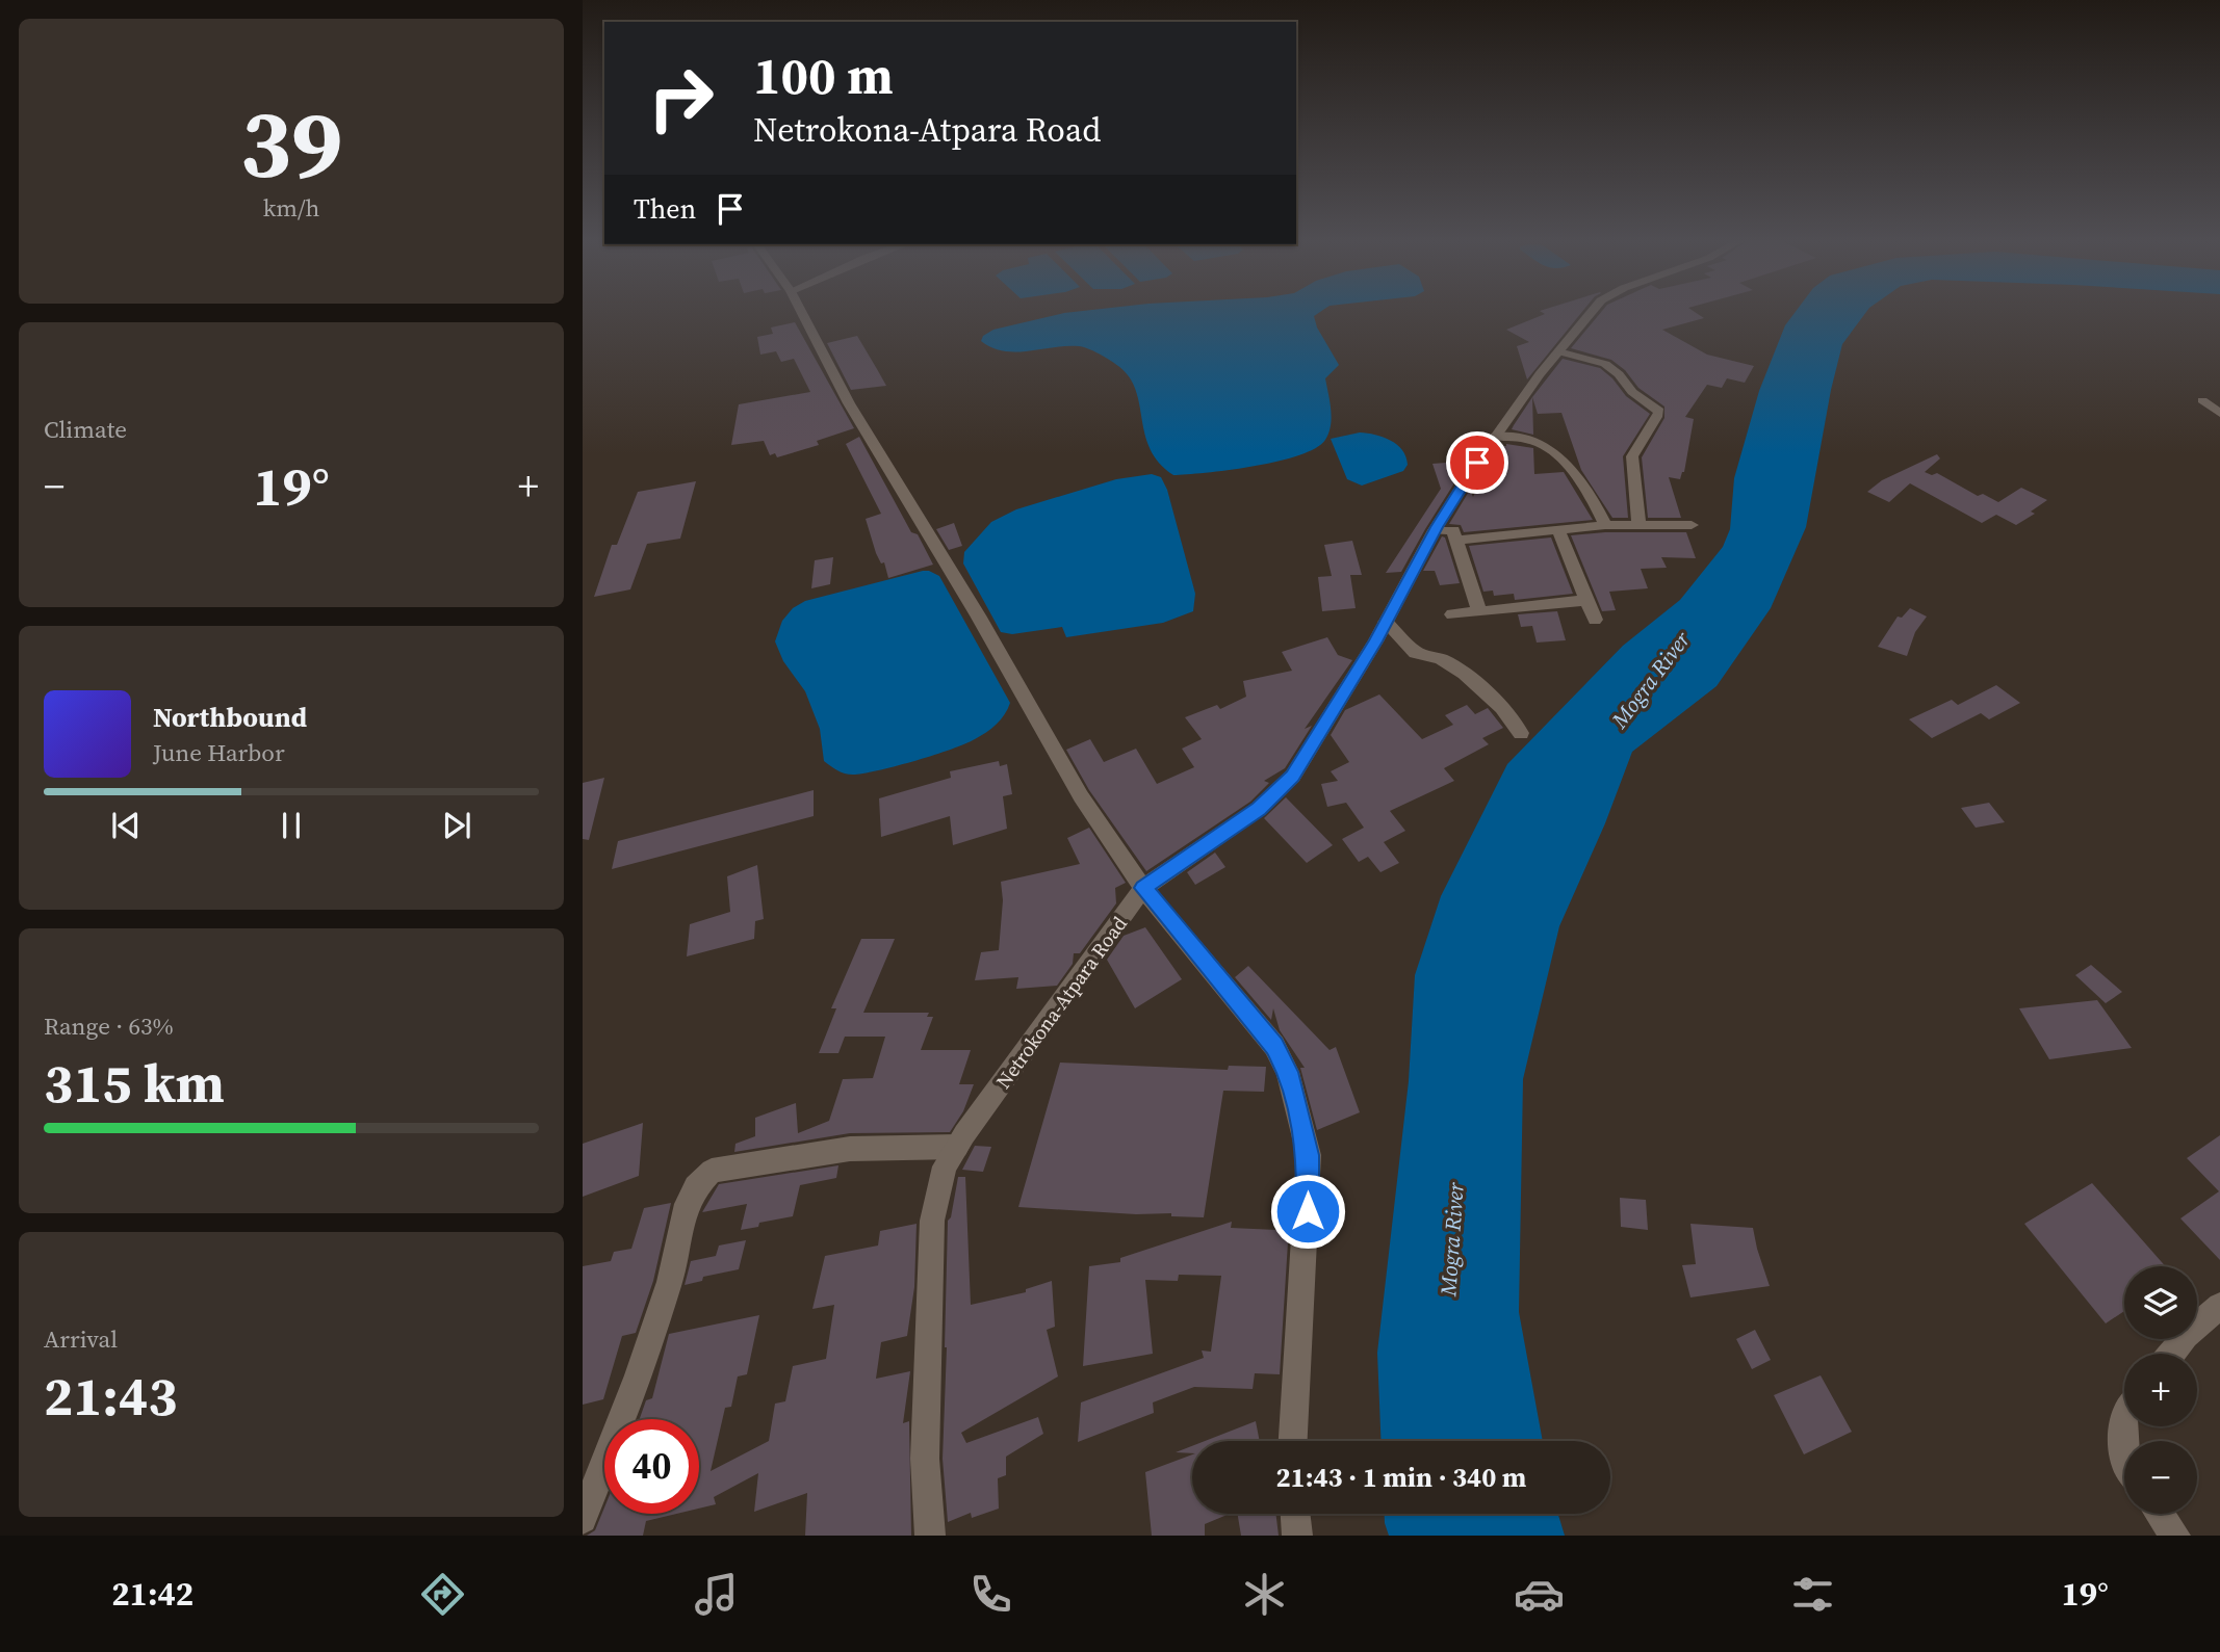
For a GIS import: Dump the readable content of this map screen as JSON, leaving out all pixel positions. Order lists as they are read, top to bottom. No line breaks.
{"streets":{"street":["Netrokona-Atpara Road"]},"water":["Mogra River"],"page":{"tile":[["39","km/h"],"Climate",["Range · 63%","315 km"],["Arrival","21:43"]],"turn":["100 m","Netrokona-Atpara Road"],"then":"Then","heat":["−","19°","+"],"song":["Northbound","June Harbor"],"map_buttons":["+","−"],"limit":"40","trip":"21:43 · 1 min · 340 m","tabs":["21:42","19°"]}}
